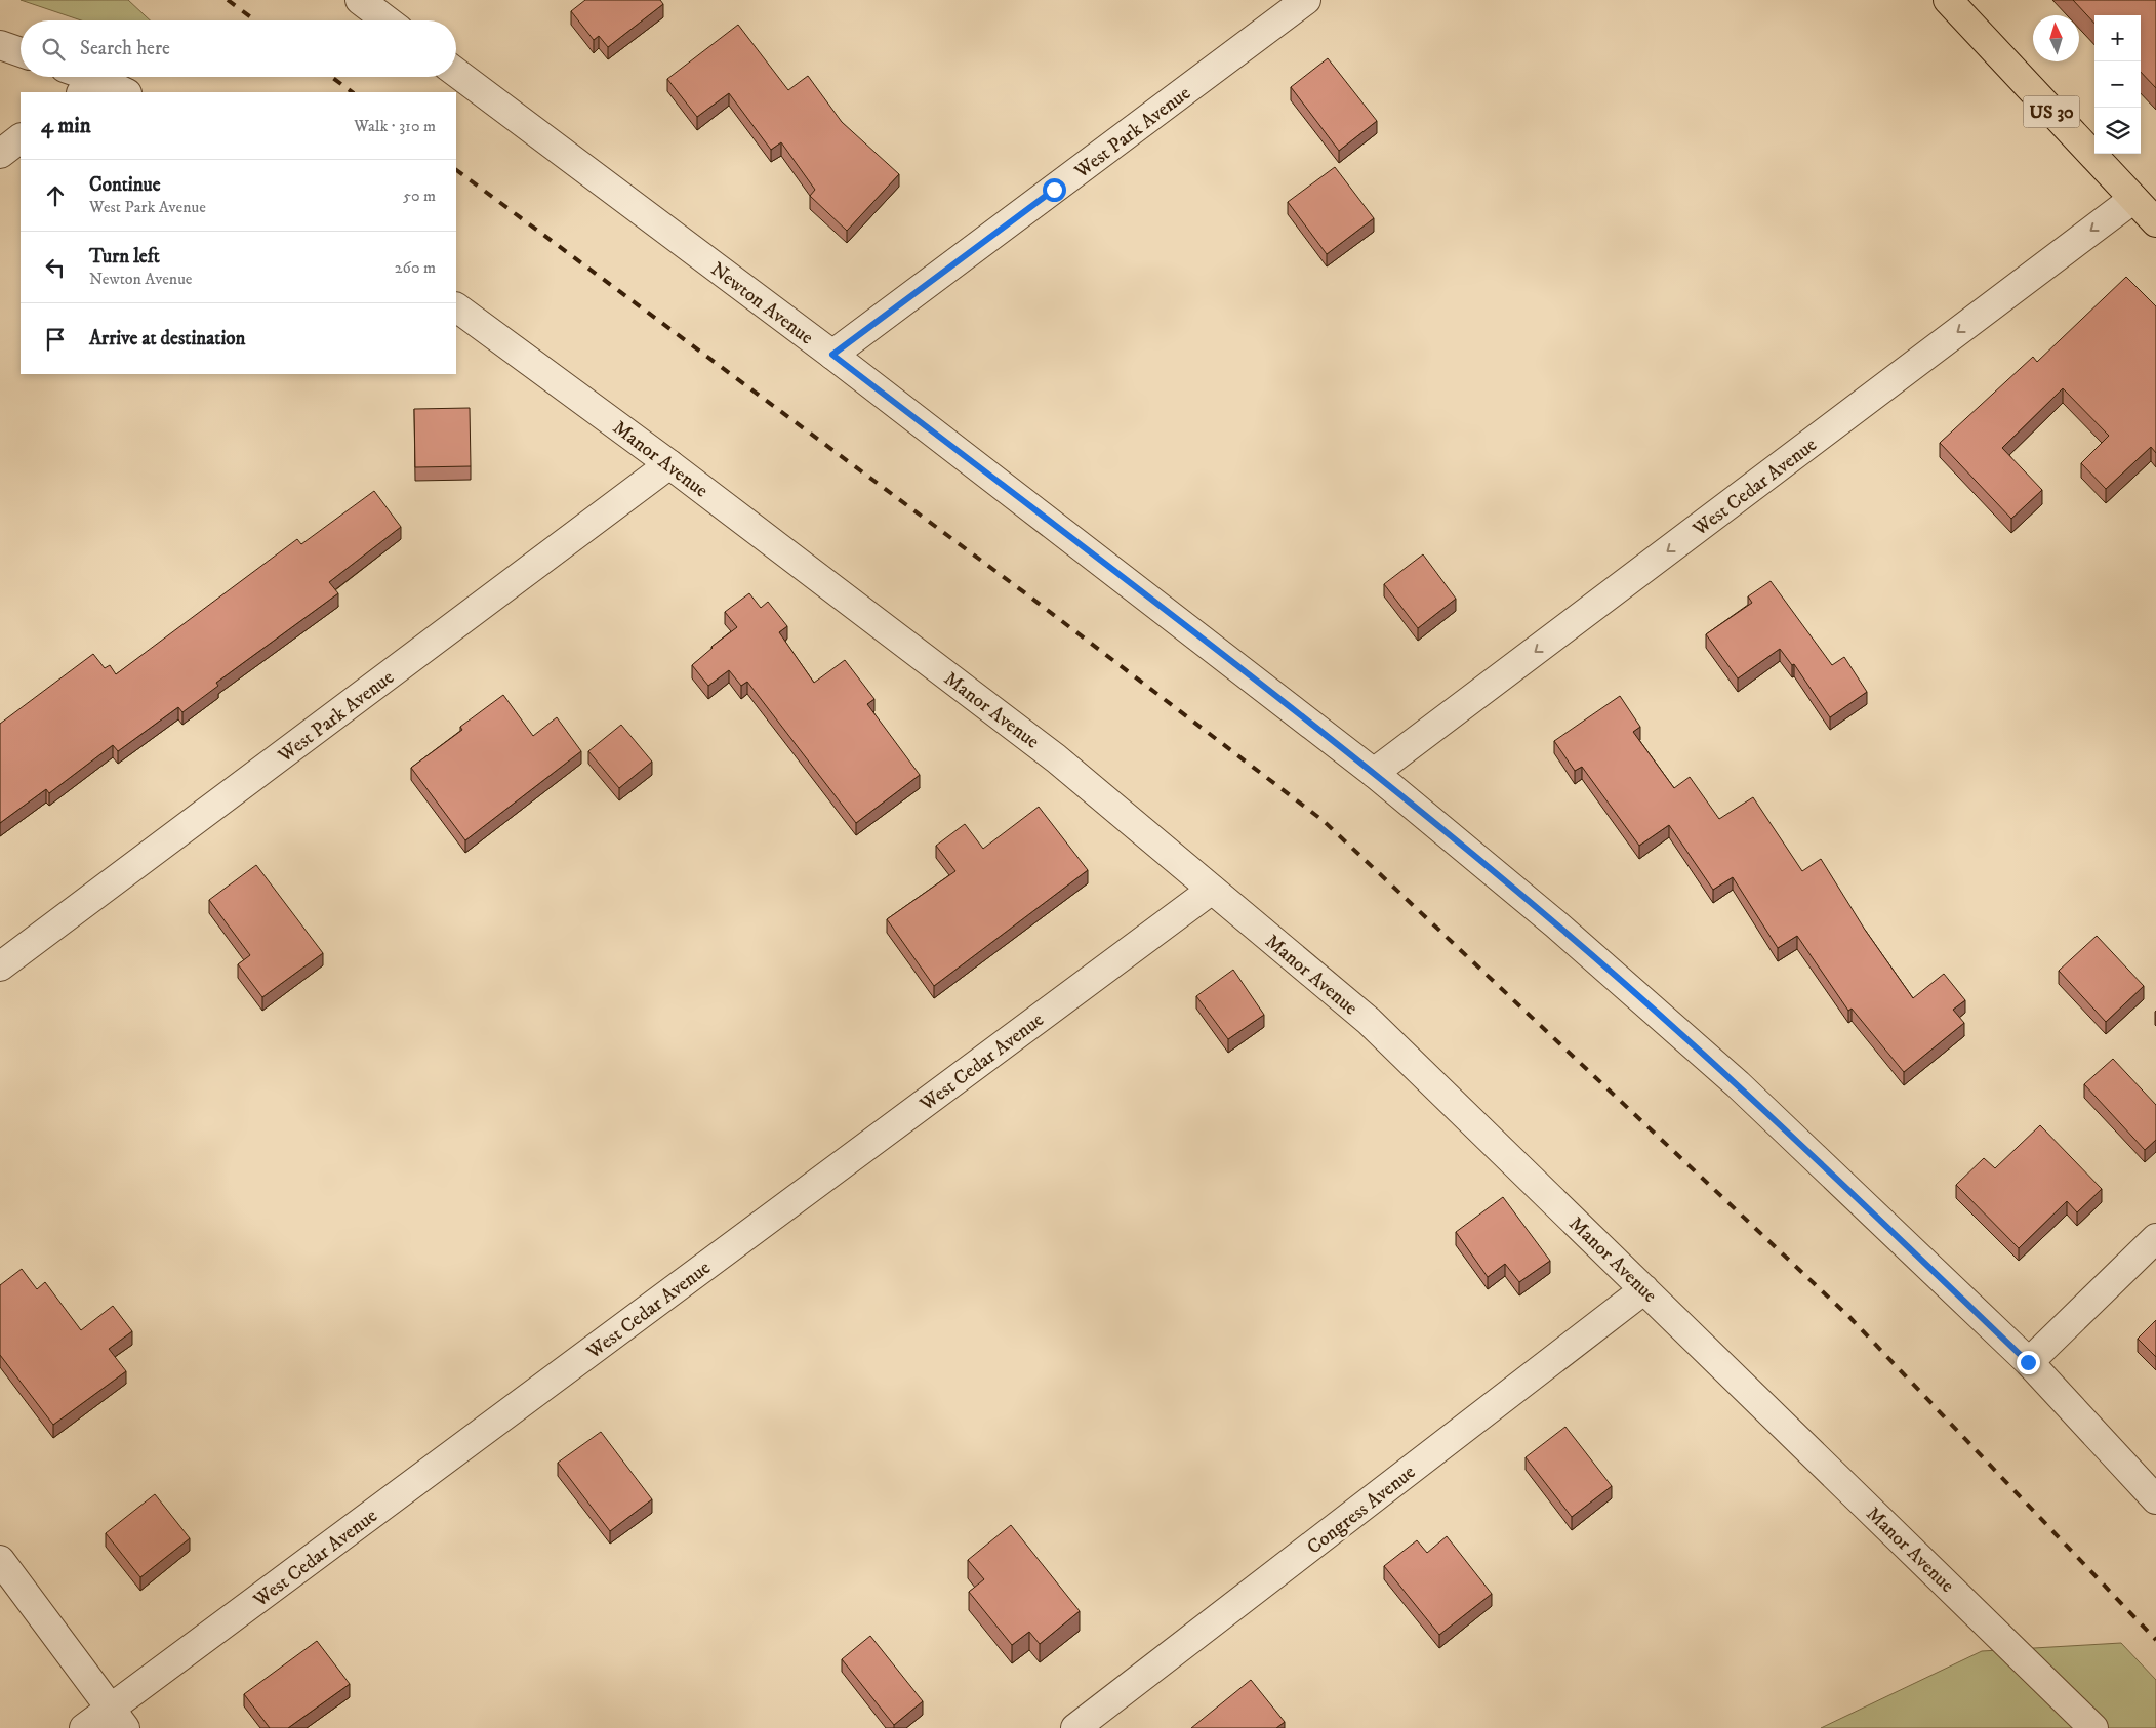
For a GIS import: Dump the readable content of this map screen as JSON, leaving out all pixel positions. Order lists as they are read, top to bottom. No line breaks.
{"streets":{"highway":["US 30"],"street":["West Park Avenue","Newton Avenue","Manor Avenue","West Cedar Avenue","Congress Avenue"]},"crossings":[["US 30","West Cedar Avenue"],["West Park Avenue","Newton Avenue"],["West Park Avenue","Manor Avenue"],["Newton Avenue","West Cedar Avenue"],["Manor Avenue","West Cedar Avenue"],["Manor Avenue","Congress Avenue"]],"one_way":["West Cedar Avenue"],"north":"top","page":{"map_buttons":["+","−"],"search":"Search here","heading":["4 min","Walk · 310 m"],"list":[["Continue","West Park Avenue","50 m"],["Turn left","Newton Avenue","260 m"],"Arrive at destination"]}}
